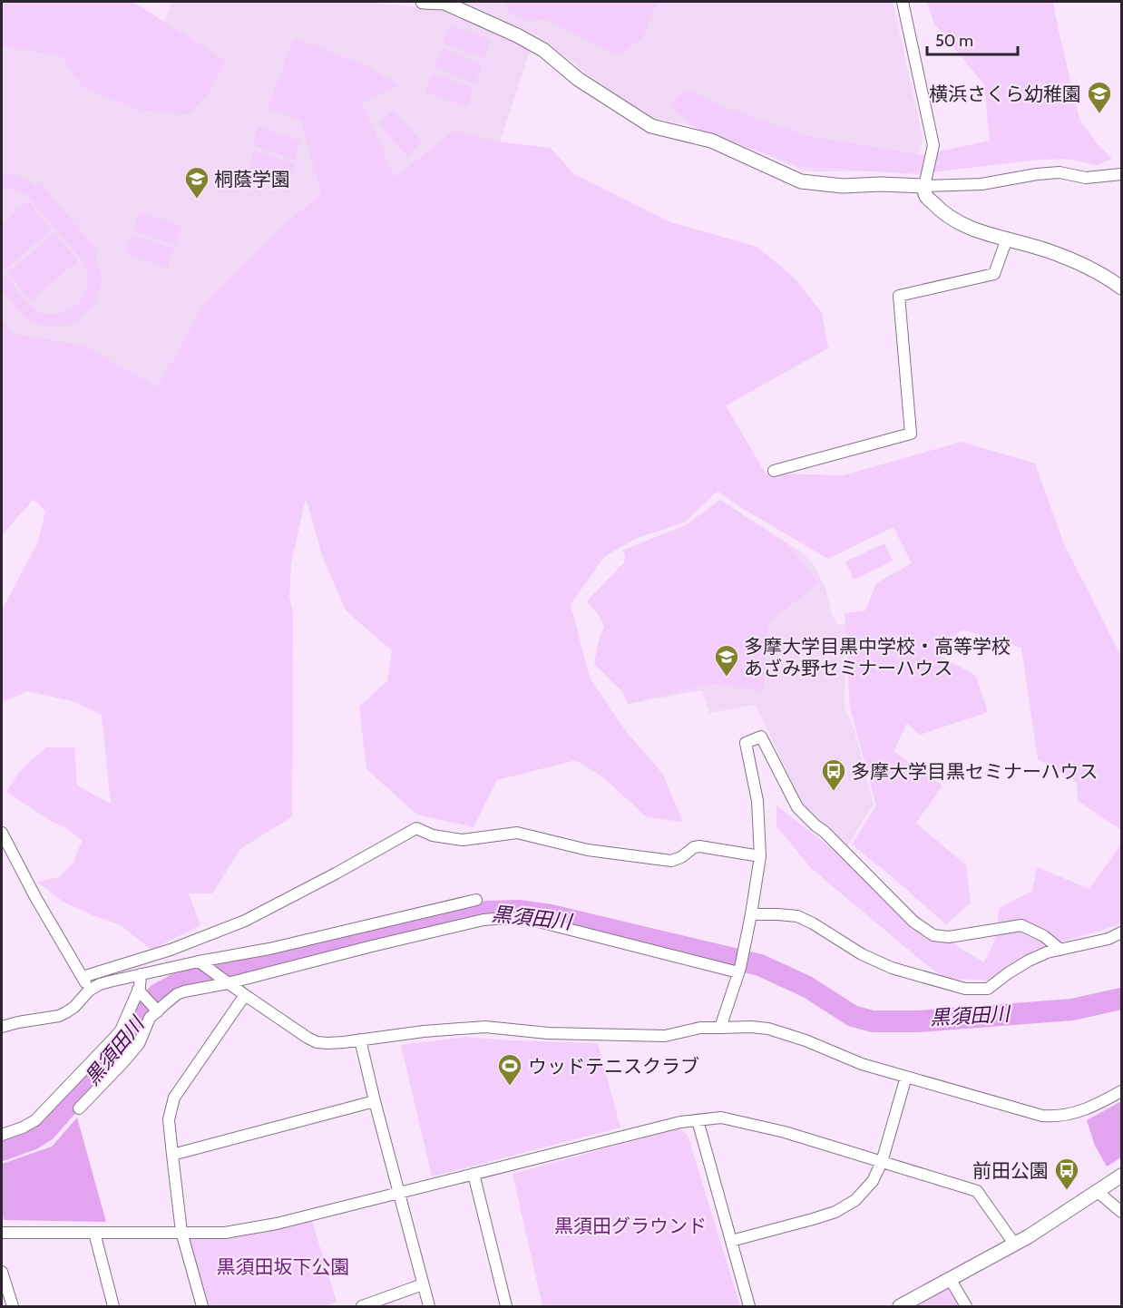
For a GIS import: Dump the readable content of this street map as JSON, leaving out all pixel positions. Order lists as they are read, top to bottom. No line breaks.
{"water":["黒須田川"],"parks":["黒須田グラウンド","黒須田坂下公園"],"places":{"school or university":["横浜さくら幼稚園","桐蔭学園","多摩大学目黒中学校・高等学校 あざみ野セミナーハウス"],"bus stop":["多摩大学目黒セミナーハウス","前田公園"],"sports":["ウッドテニスクラブ"]},"scale_bar":"50 m"}
